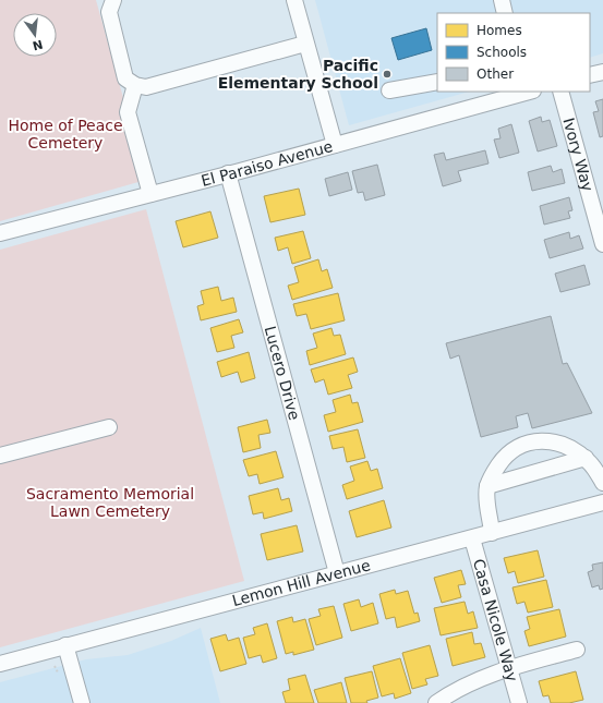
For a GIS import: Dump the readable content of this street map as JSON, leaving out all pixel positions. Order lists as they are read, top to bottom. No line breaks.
{"streets":{"street":["Ivory Way","El Paraiso Avenue","Lucero Drive","Lemon Hill Avenue","Casa Nicole Way"]},"crossings":[["El Paraiso Avenue","Lucero Drive"],["Lucero Drive","Lemon Hill Avenue"],["Lemon Hill Avenue","Casa Nicole Way"]],"parks":["Home of Peace Cemetery","Sacramento Memorial Lawn Cemetery"],"places":["Pacific Elementary School"],"legend":["Homes","Schools","Other"],"north":"bottom"}
